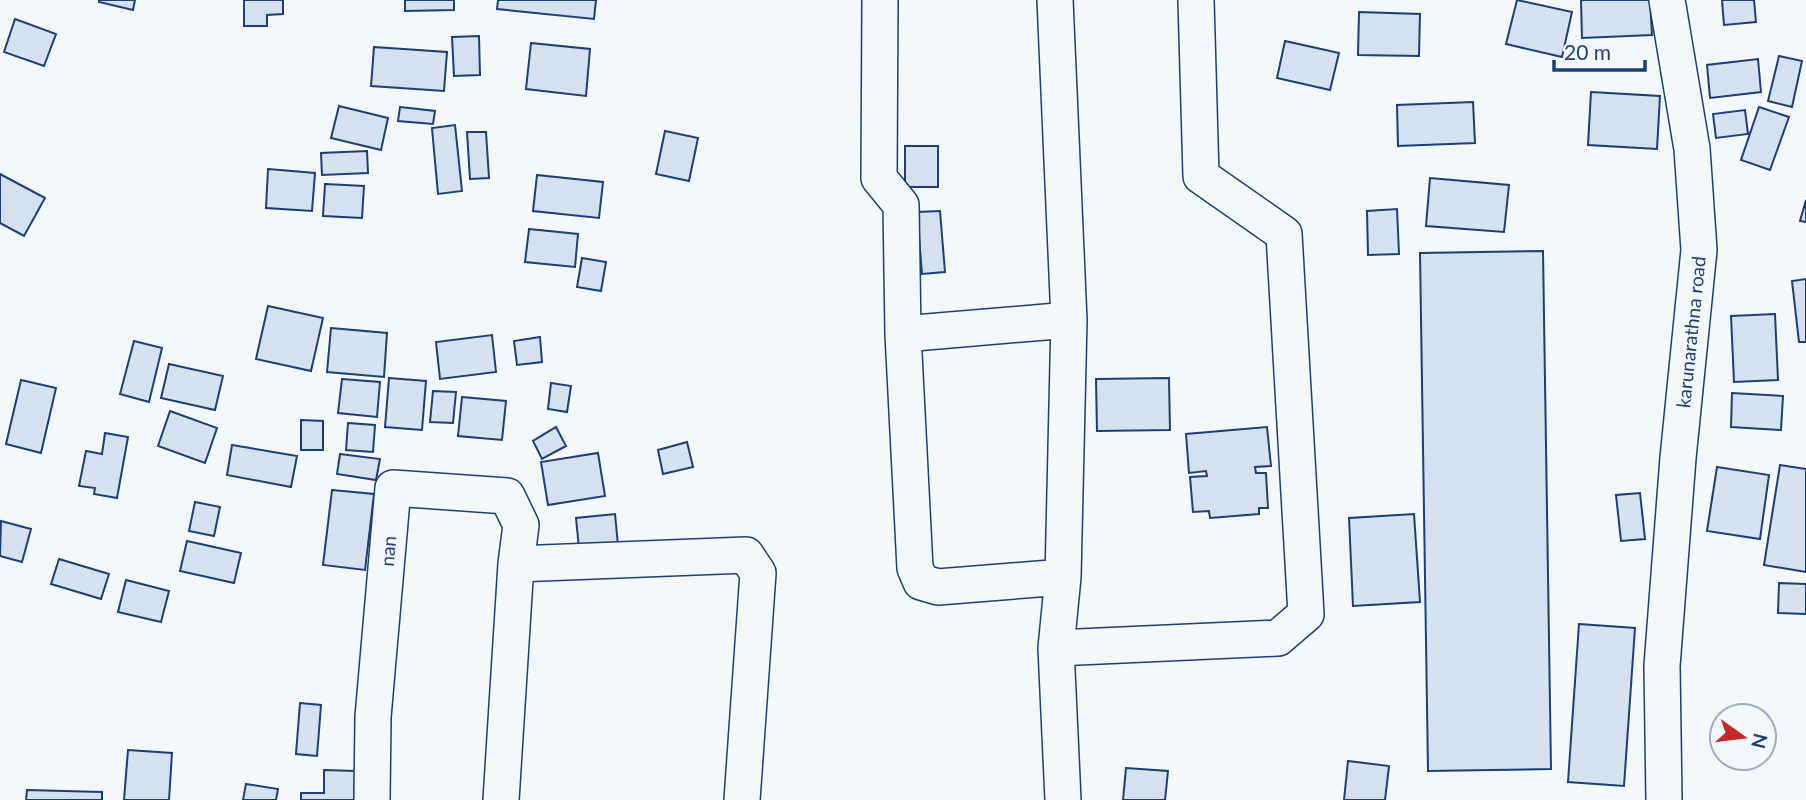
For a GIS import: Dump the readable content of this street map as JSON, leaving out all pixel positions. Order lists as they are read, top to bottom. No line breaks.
{"streets":{"street":["karunarathna road","nan"]},"scale_bar":"20 m","north":"right"}
